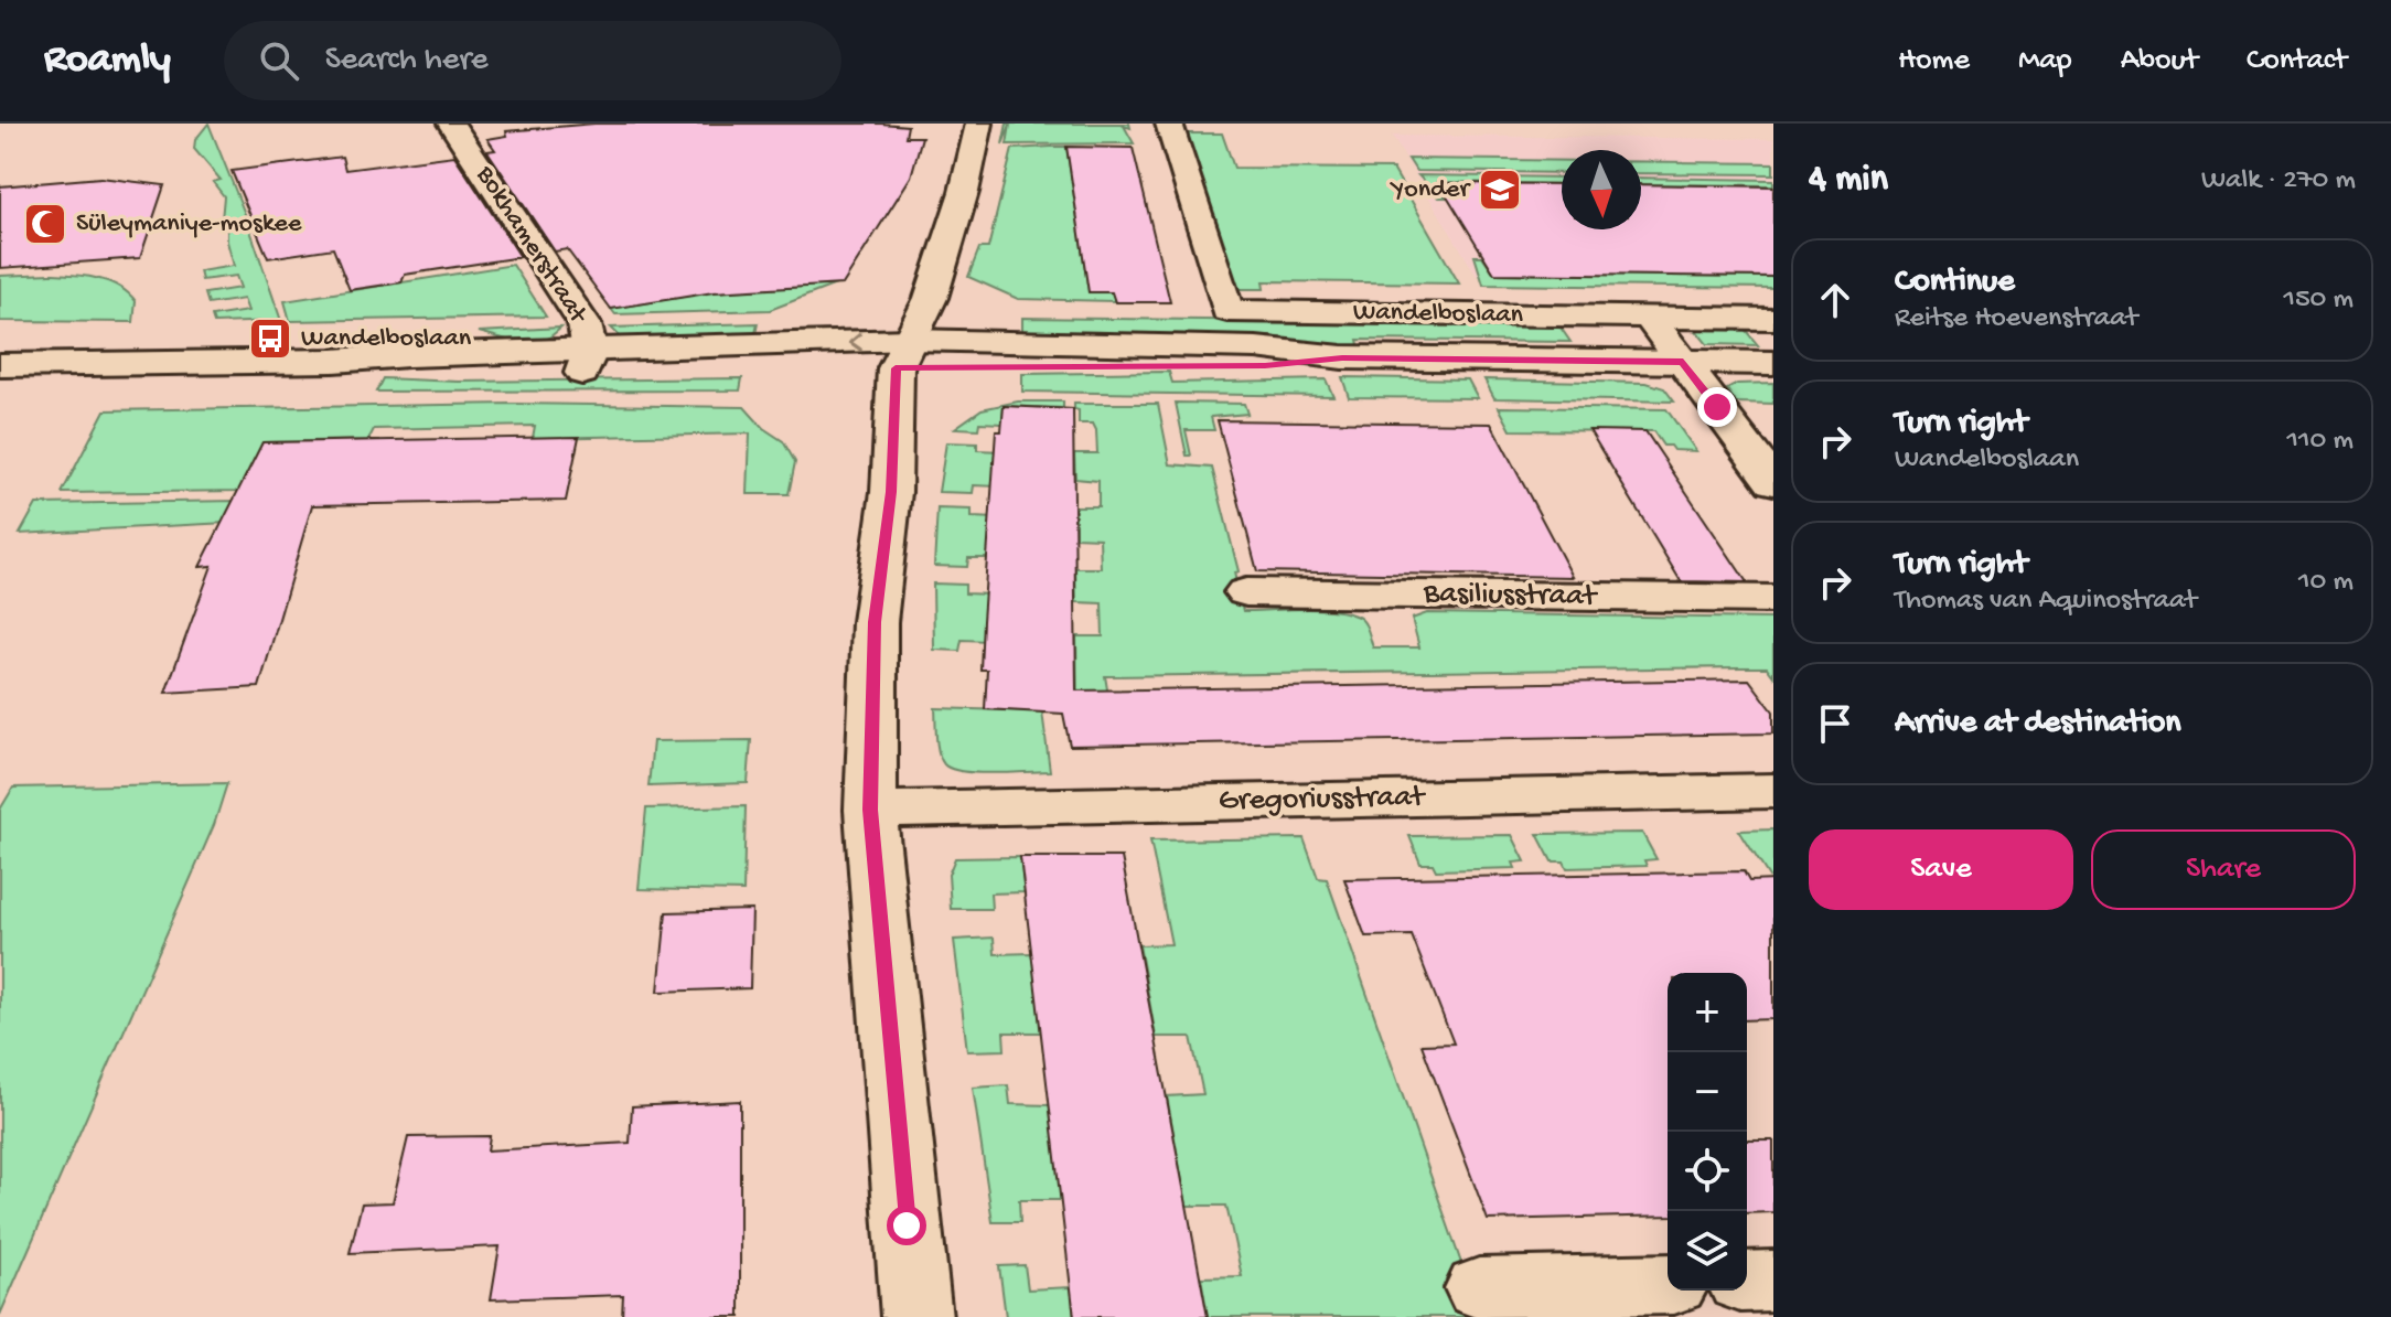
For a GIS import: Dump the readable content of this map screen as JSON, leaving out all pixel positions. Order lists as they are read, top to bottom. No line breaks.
{"streets":{"street":["Bokhamerstraat","Wandelboslaan","Basiliusstraat","Gregoriusstraat"]},"crossings":[["Bokhamerstraat","Wandelboslaan"]],"places":{"school or university":["Yonder"],"mosque":["Süleymaniye-moskee"],"bus stop":["Wandelboslaan"]},"north":"bottom","page":{"header":"Roamly","search":"Search here","nav":["Home","Map","About","Contact"],"heading":["4 min","Walk · 270 m"],"list":[["Continue","Reitse Hoevenstraat","150 m"],["Turn right","Wandelboslaan","110 m"],["Turn right","Thomas van Aquinostraat","10 m"],"Arrive at destination"],"buttons":["Save","Share"],"map_buttons":["+","−"]}}
